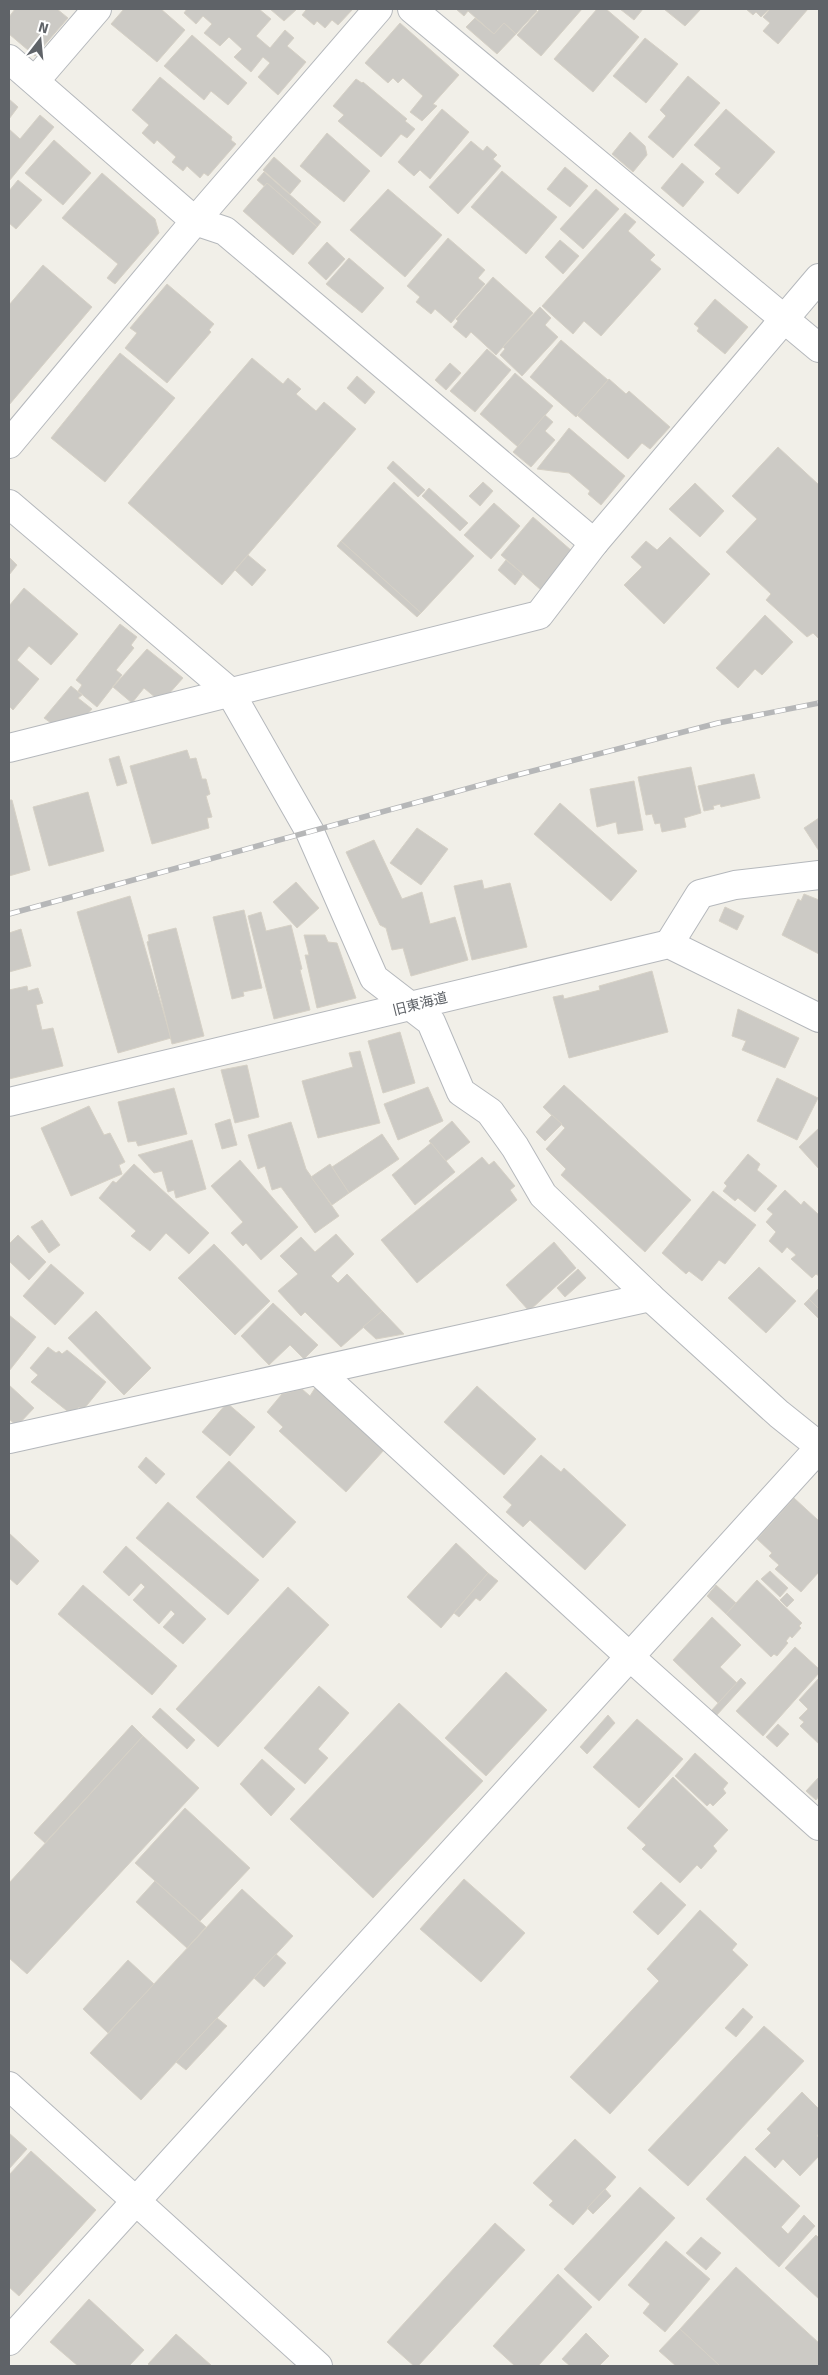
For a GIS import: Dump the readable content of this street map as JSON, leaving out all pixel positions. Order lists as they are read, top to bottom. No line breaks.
{"streets":{"street":["旧東海道"]},"north":"top"}
